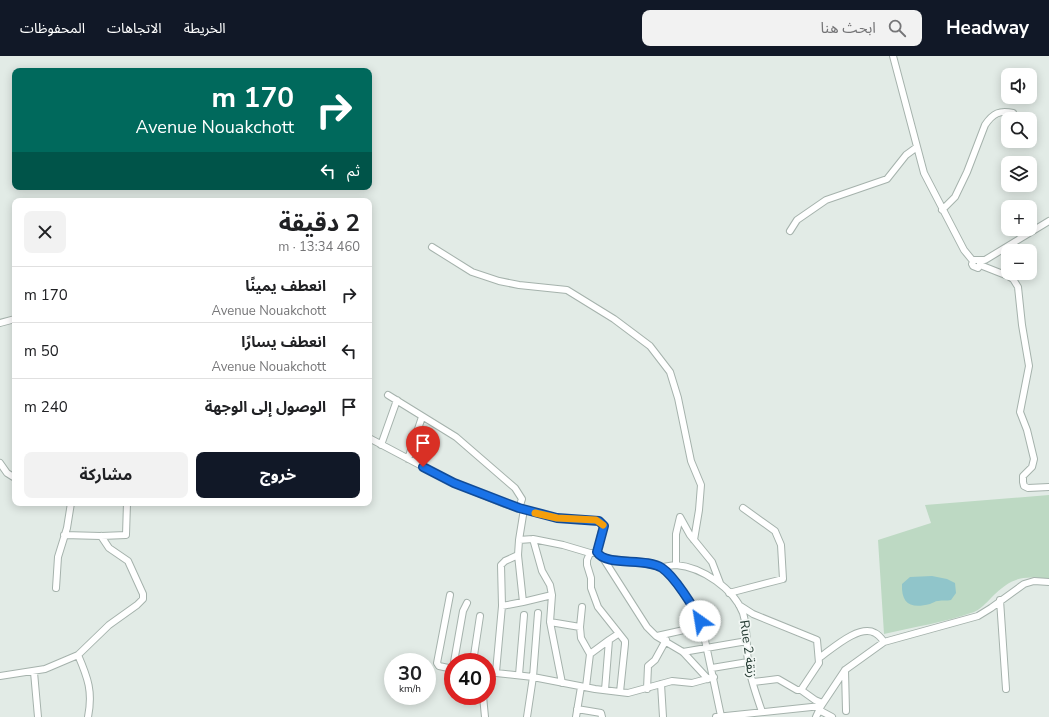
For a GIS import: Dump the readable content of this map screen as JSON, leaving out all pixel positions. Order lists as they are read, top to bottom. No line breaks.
{"streets":{"street":["Rue 2 زنقة"]},"page":{"header":"Headway","search":"ابحث هنا","nav":["الخريطة","الاتجاهات","المحفوظات"],"map_buttons":["+","−"],"turn":["170 m","Avenue Nouakchott"],"then":"ثم","heading":["2 دقيقة","460 m · 13:34"],"list":[{"name":"انعطف يمينًا","note":"Avenue Nouakchott","value":"170 m"},{"name":"انعطف يسارًا","note":"Avenue Nouakchott","value":"50 m"},{"name":"الوصول إلى الوجهة","value":"240 m"}],"buttons":["خروج","مشاركة"],"speed":"30 km/h","limit":"40"}}
